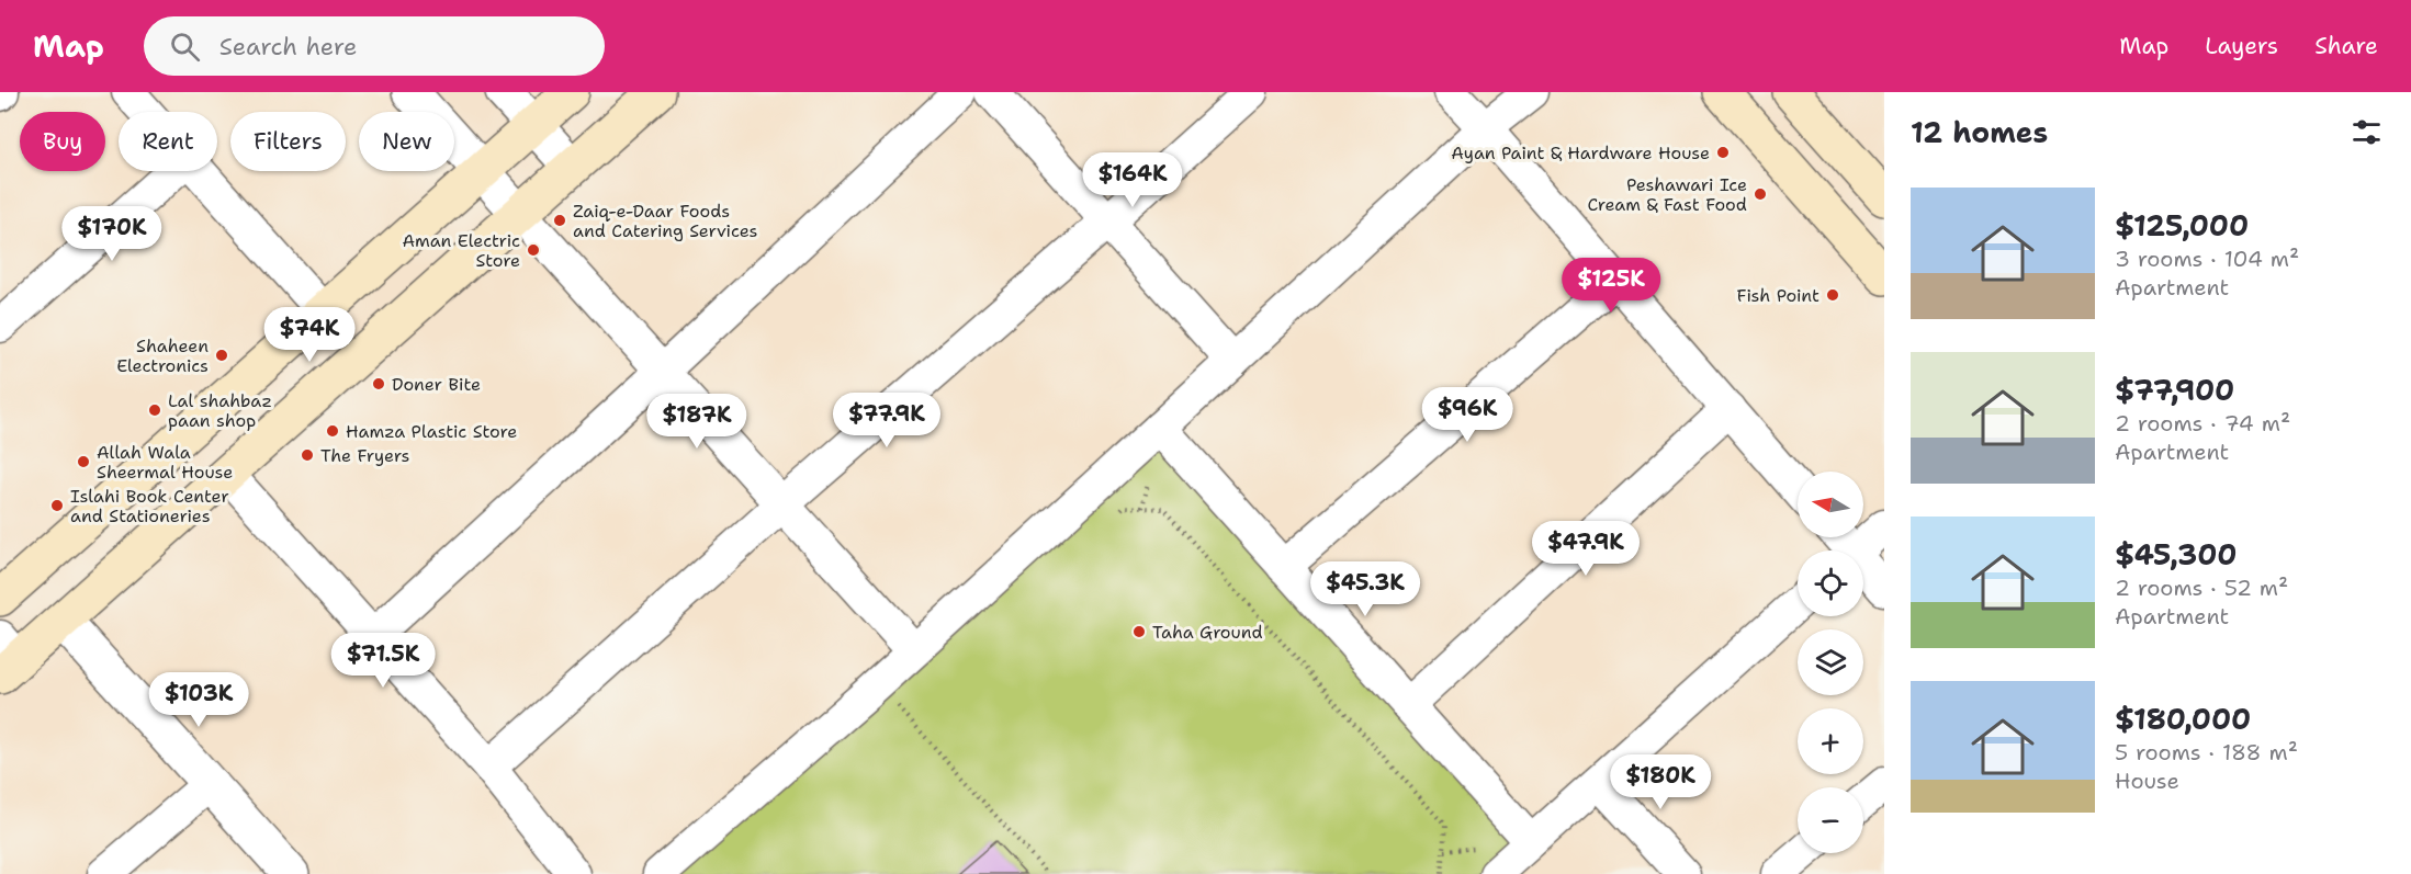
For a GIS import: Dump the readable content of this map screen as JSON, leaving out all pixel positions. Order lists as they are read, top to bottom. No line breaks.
{"places":["Ayan Paint & Hardware House","Peshawari Ice Cream & Fast Food","Zaiq-e-Daar Foods and Catering Services","Aman Electric Store","Fish Point","Shaheen Electronics","Doner Bite","Lal shahbaz paan shop","Hamza Plastic Store","The Fryers","Allah Wala Sheermal House","Islahi Book Center and Stationeries","Taha Ground"],"north":"left","page":{"header":"Map","search":"Search here","nav":["Map","Layers","Share"],"heading":"12 homes","chip":["Buy","Rent","Filters","New"],"price":["$164K","$170K","$125K","$74K","$96K","$77.9K","$187K","$47.9K","$45.3K","$71.5K","$103K","$180K"],"list":[{"name":"$125,000","note":"3 rooms · 104 m² · Apartment"},{"name":"$77,900","note":"2 rooms · 74 m² · Apartment"},{"name":"$45,300","note":"2 rooms · 52 m² · Apartment"},{"name":"$180,000","note":"5 rooms · 188 m² · House"}],"map_buttons":["+","−"]}}
